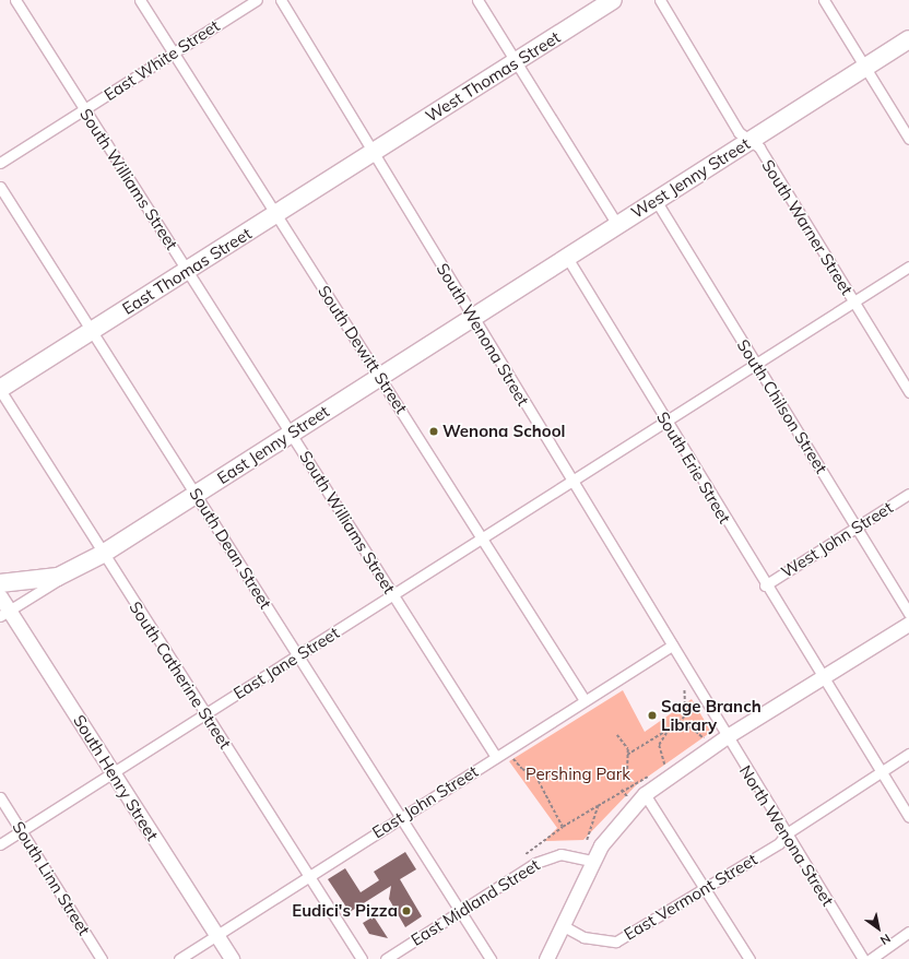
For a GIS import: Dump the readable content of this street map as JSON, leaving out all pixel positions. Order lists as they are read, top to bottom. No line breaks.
{"streets":{"highway":["West Thomas Street","West Jenny Street","East Thomas Street","East Jenny Street"],"main road":["South Henry Street"],"street":["East White Street","South Williams Street","South Warner Street","South Wenona Street","South Dewitt Street","South Chilson Street","South Erie Street","West John Street","South Dean Street","East Jane Street","South Catherine Street","East John Street","North Wenona Street","South Linn Street","East Vermont Street","East Midland Street"]},"crossings":[["East White Street","South Williams Street"],["East White Street","South Dewitt Street"],["West Thomas Street","East Thomas Street"],["West Thomas Street","South Wenona Street"],["West Jenny Street","South Warner Street"],["West Jenny Street","South Wenona Street"],["West Jenny Street","South Chilson Street"],["West Jenny Street","East Jenny Street"],["West Jenny Street","South Erie Street"],["South Williams Street","East Thomas Street"],["South Williams Street","East Jenny Street"],["South Williams Street","East Jane Street"],["South Williams Street","East John Street"],["South Warner Street","East Jane Street"],["East Thomas Street","South Wenona Street"],["East Thomas Street","South Dewitt Street"],["East Thomas Street","South Dean Street"],["East Thomas Street","South Catherine Street"],["South Wenona Street","East Jenny Street"],["South Wenona Street","East Jane Street"],["South Wenona Street","East John Street"],["South Wenona Street","North Wenona Street"],["South Dewitt Street","East Jenny Street"],["South Dewitt Street","East Jane Street"],["South Dewitt Street","East John Street"],["South Chilson Street","West John Street"],["South Chilson Street","East Jane Street"],["East Jenny Street","South Dean Street"],["East Jenny Street","South Catherine Street"],["East Jenny Street","South Henry Street"],["South Erie Street","West John Street"],["South Erie Street","East Jane Street"],["South Erie Street","East Vermont Street"],["South Dean Street","East Jane Street"],["South Dean Street","East John Street"],["South Dean Street","East Midland Street"],["East Jane Street","South Catherine Street"],["East Jane Street","South Henry Street"],["East Jane Street","South Linn Street"],["South Catherine Street","East John Street"],["South Henry Street","East John Street"],["North Wenona Street","East Vermont Street"]],"parks":["Pershing Park"],"places":["Wenona School","Sage Branch Library","Eudici's Pizza"],"north":"bottom right"}
